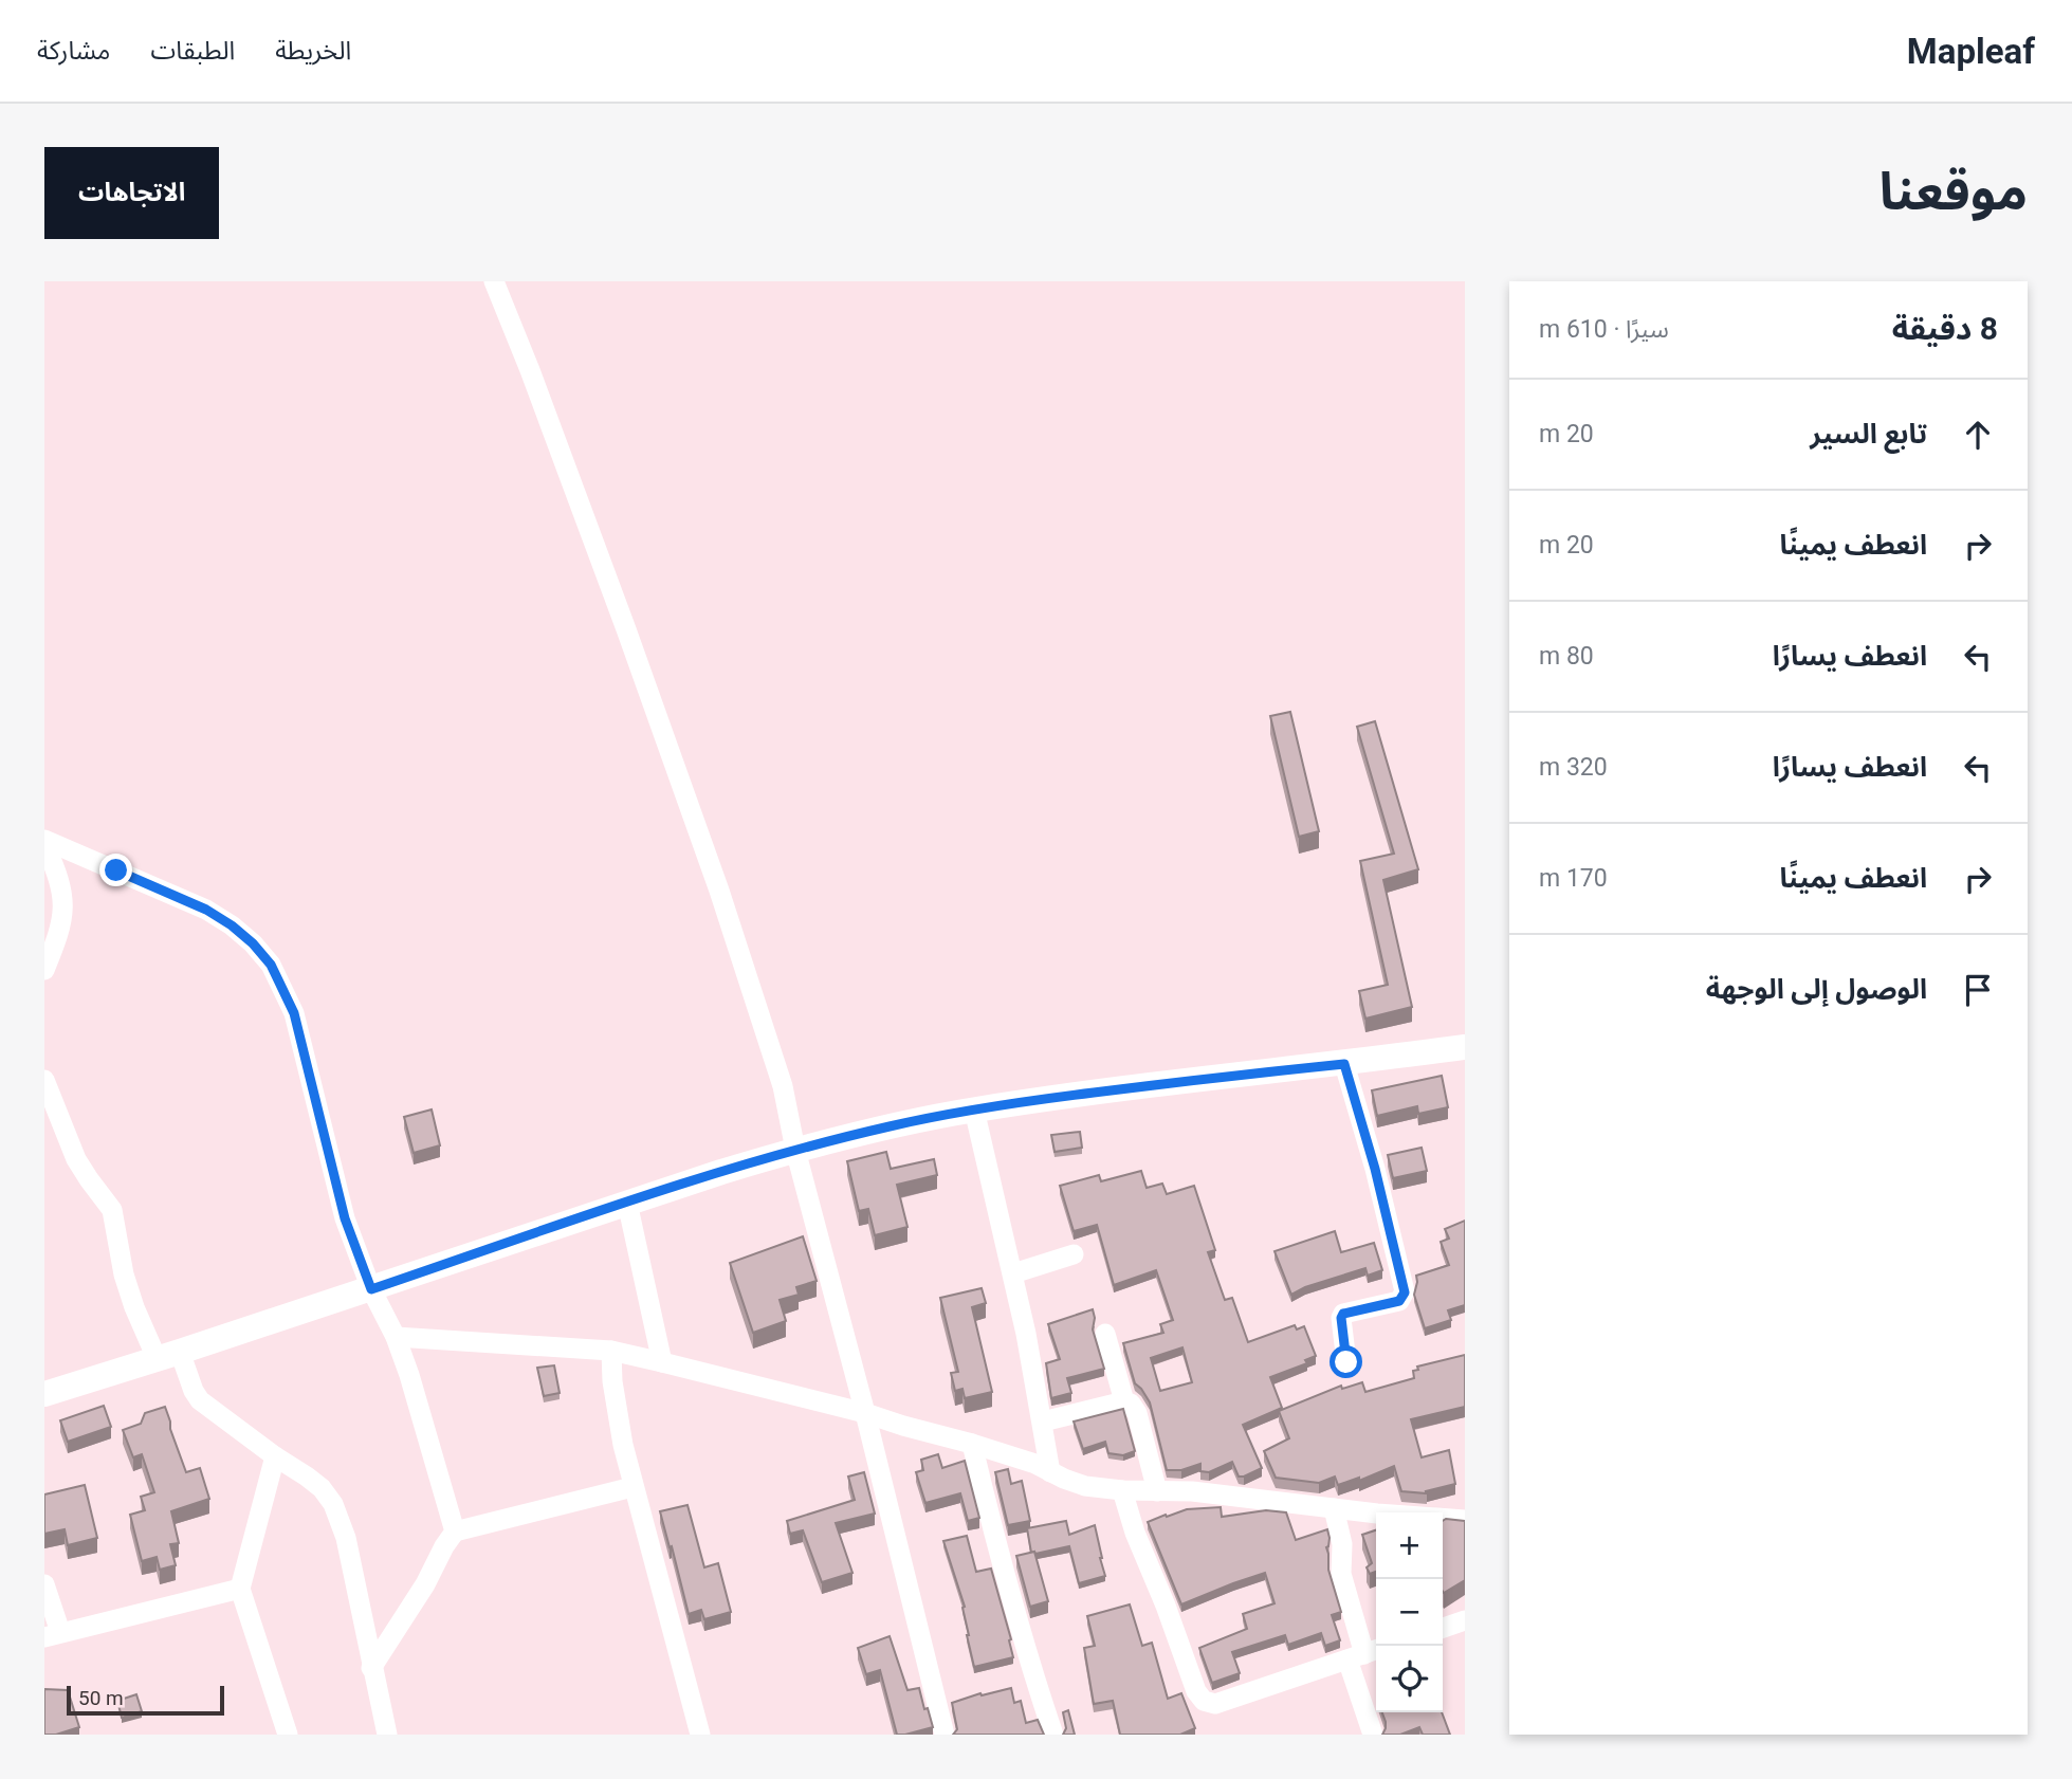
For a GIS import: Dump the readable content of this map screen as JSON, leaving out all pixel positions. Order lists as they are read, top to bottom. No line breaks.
{"scale_bar":"50 m","page":{"header":"Mapleaf","nav":["الخريطة","الطبقات","مشاركة"],"title":"موقعنا","buttons":"الاتجاهات","heading":["8 دقيقة","سيرًا · 610 m"],"list":[["تابع السير","20 m"],["انعطف يمينًا","20 m"],["انعطف يسارًا","80 m"],["انعطف يسارًا","320 m"],["انعطف يمينًا","170 m"],"الوصول إلى الوجهة"],"map_buttons":["+","−"],"scale":"50 m"}}
